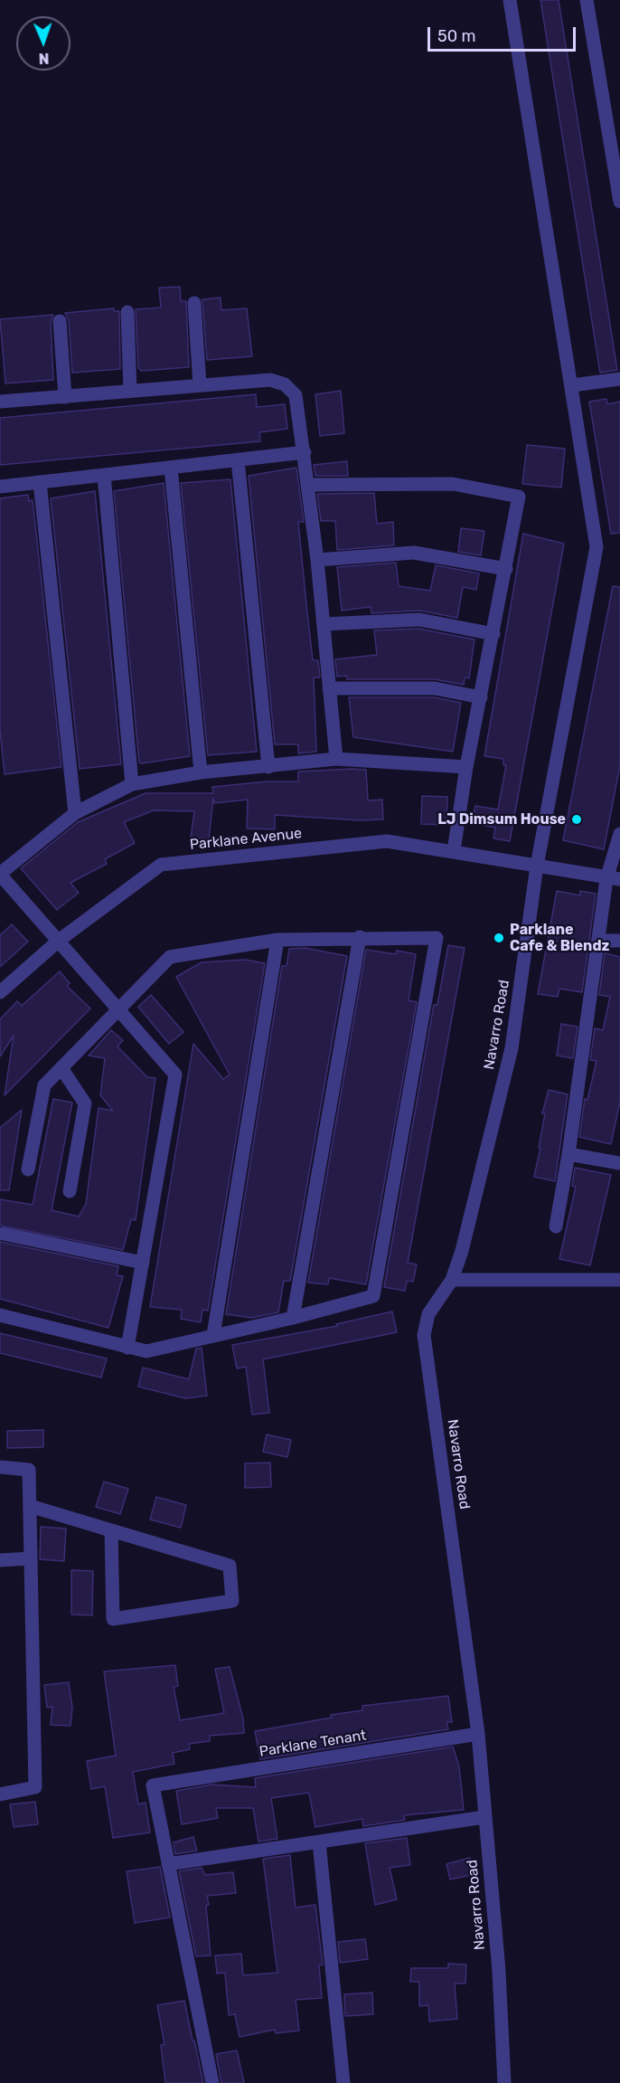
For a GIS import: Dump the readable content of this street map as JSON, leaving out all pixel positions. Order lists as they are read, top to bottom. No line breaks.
{"streets":{"street":["Parklane Avenue","Navarro Road","Parklane Tenant"]},"crossings":[["Parklane Avenue","Navarro Road"],["Navarro Road","Parklane Tenant"]],"places":["LJ Dimsum House","Parklane Cafe & Blendz"],"scale_bar":"50 m","north":"bottom"}
